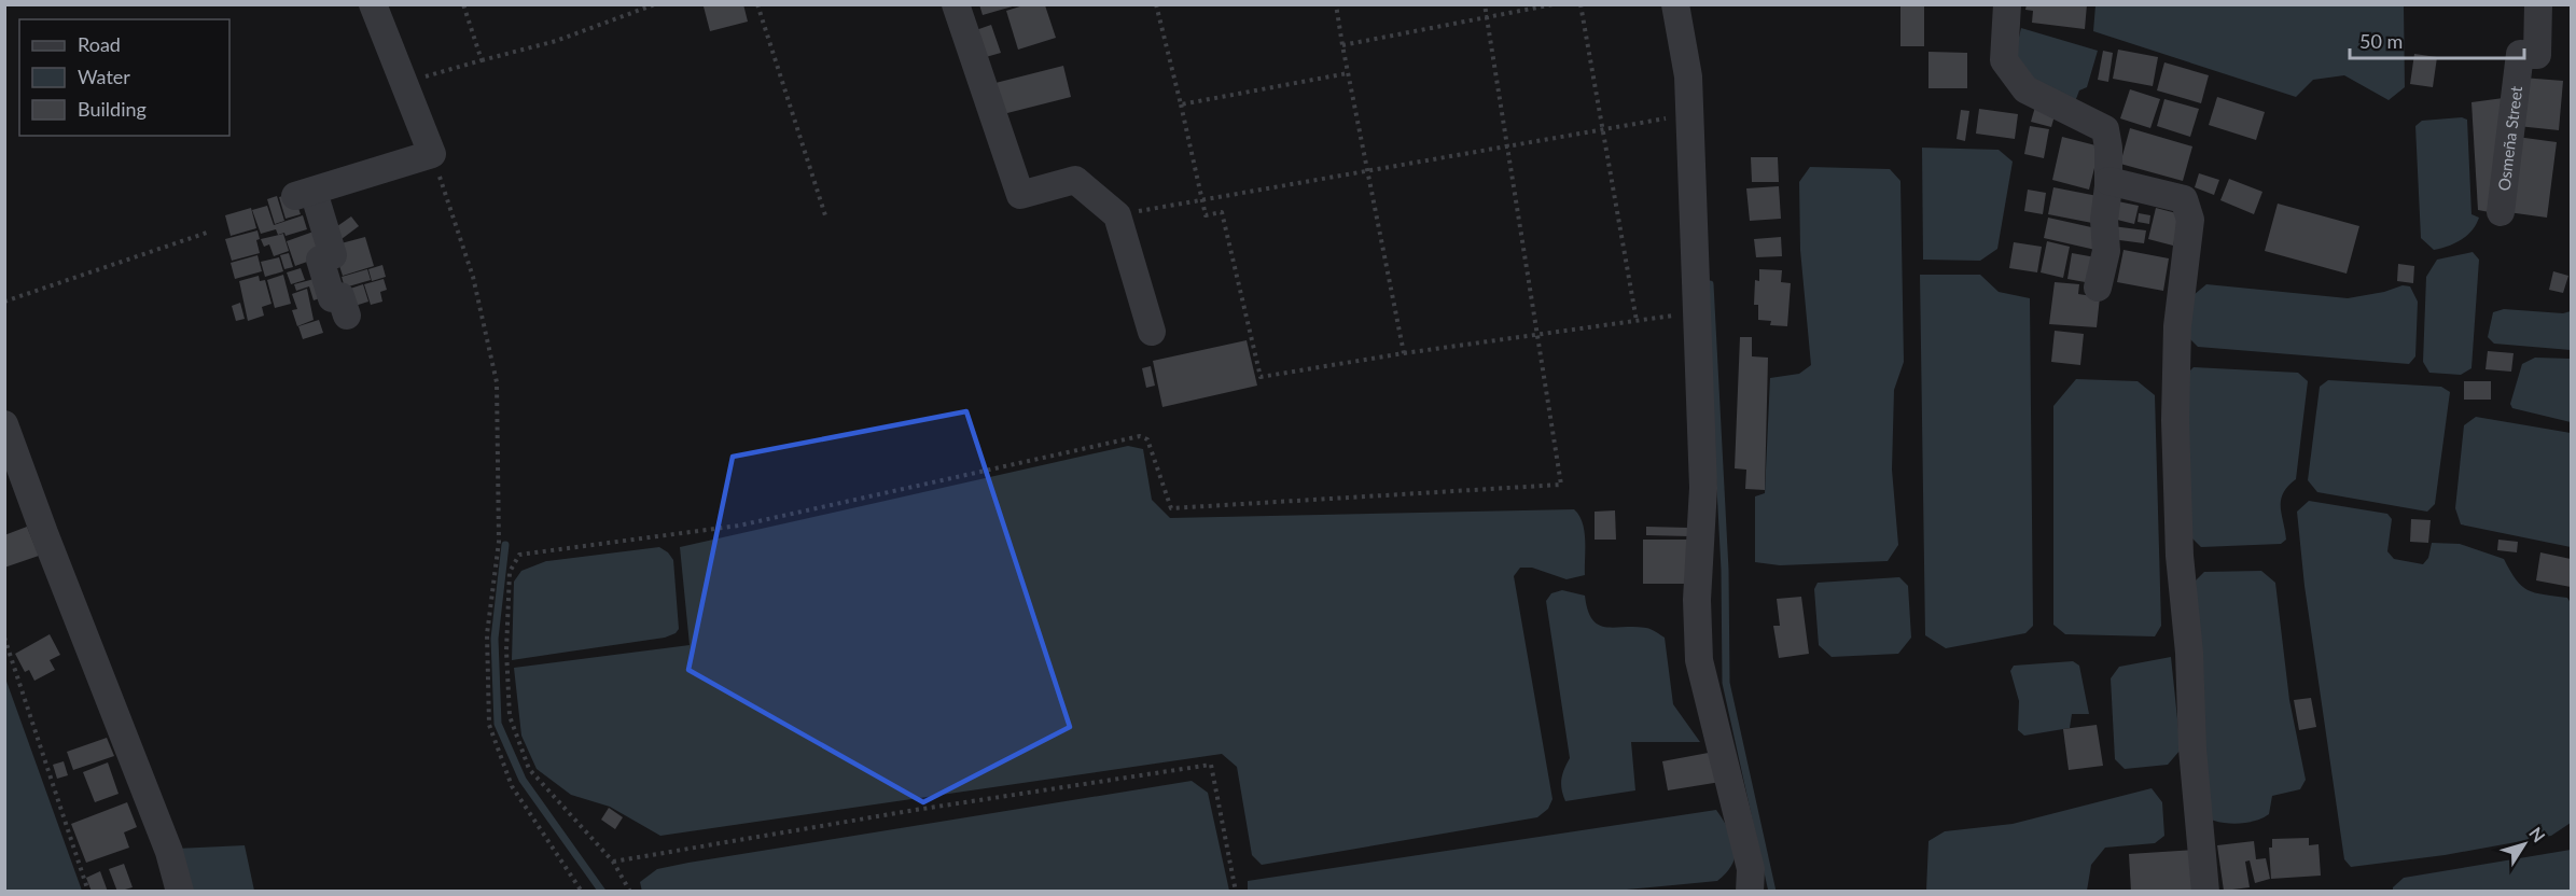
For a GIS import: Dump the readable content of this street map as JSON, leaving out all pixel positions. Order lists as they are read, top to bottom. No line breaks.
{"streets":{"street":["Osmeña Street"]},"legend":["Road","Water","Building"],"scale_bar":"50 m","north":"top right"}
